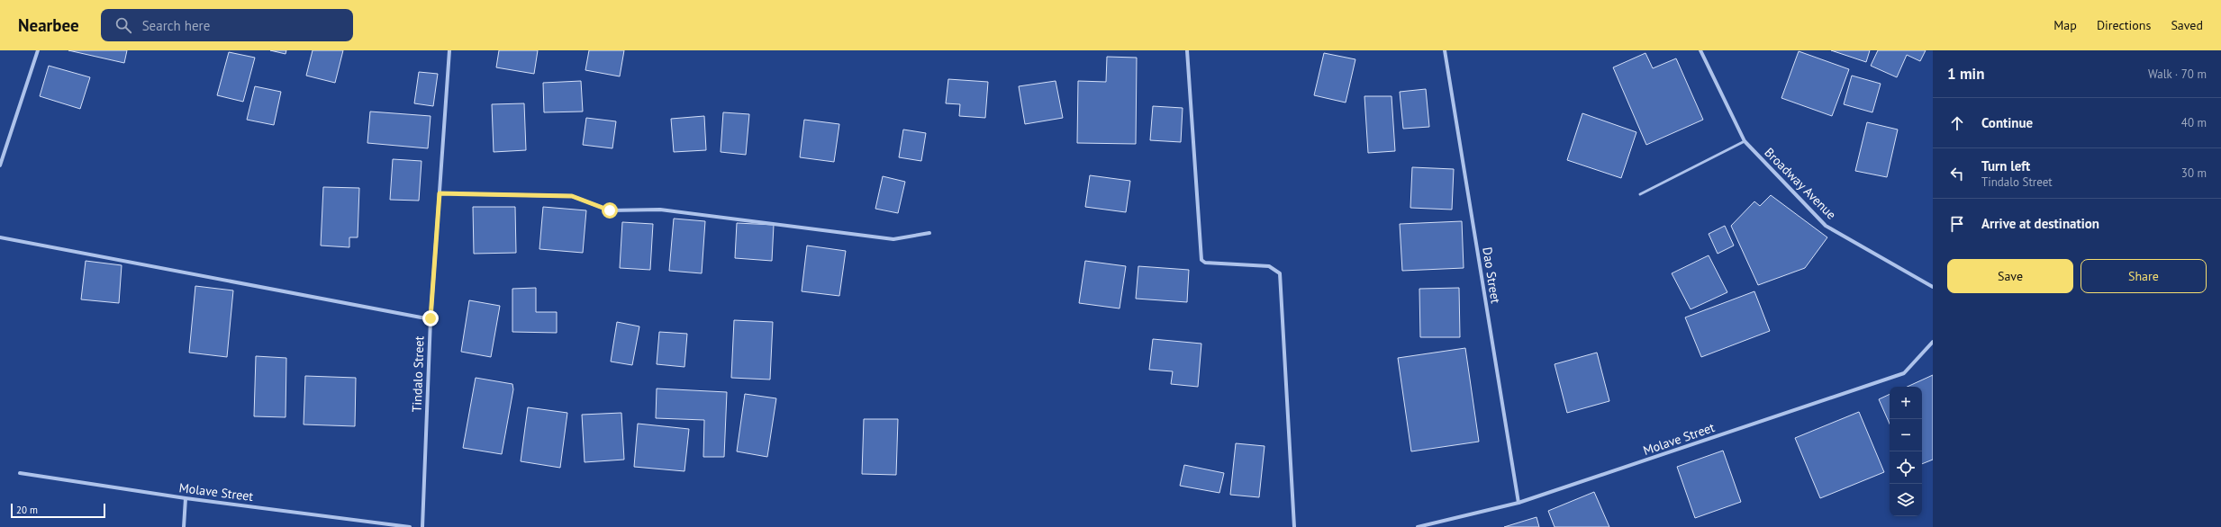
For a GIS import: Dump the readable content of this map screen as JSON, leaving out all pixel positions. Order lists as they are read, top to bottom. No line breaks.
{"streets":{"street":["Broadway Avenue","Dao Street","Tindalo Street","Molave Street"]},"crossings":[["Dao Street","Molave Street"]],"scale_bar":"20 m","page":{"header":"Nearbee","search":"Search here","nav":["Map","Directions","Saved"],"heading":["1 min","Walk · 70 m"],"list":[["Continue","40 m"],["Turn left","Tindalo Street","30 m"],"Arrive at destination"],"buttons":["Save","Share"],"map_buttons":["+","−"],"scale":"20 m"}}
